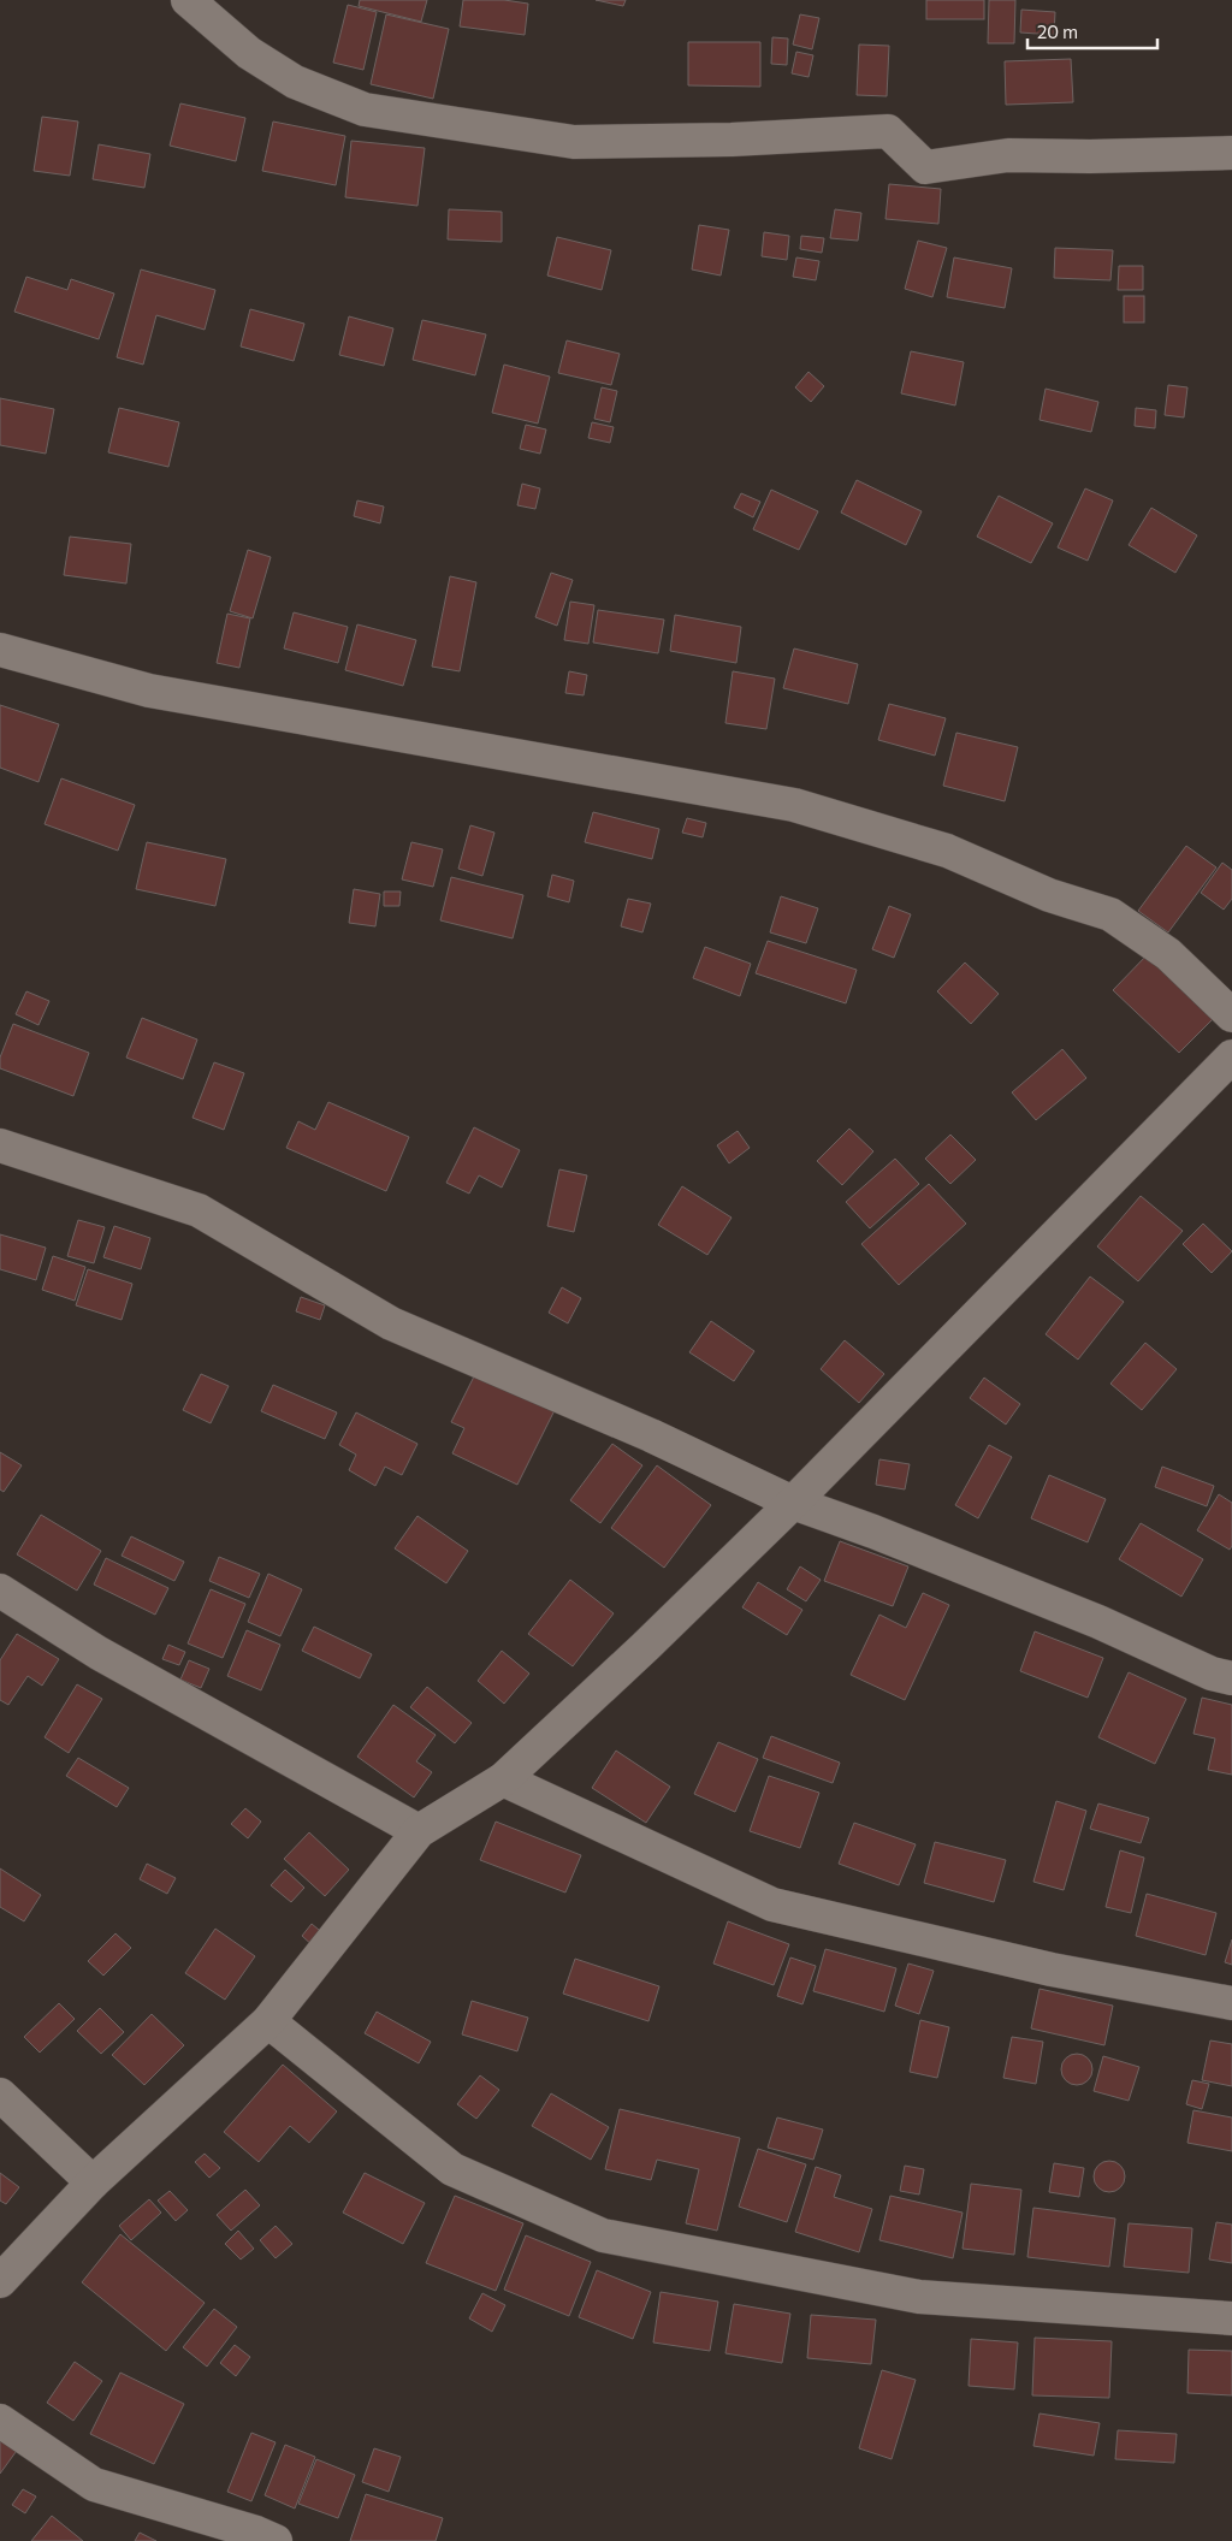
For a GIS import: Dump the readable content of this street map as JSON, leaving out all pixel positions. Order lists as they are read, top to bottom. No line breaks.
{"scale_bar":"20 m"}
